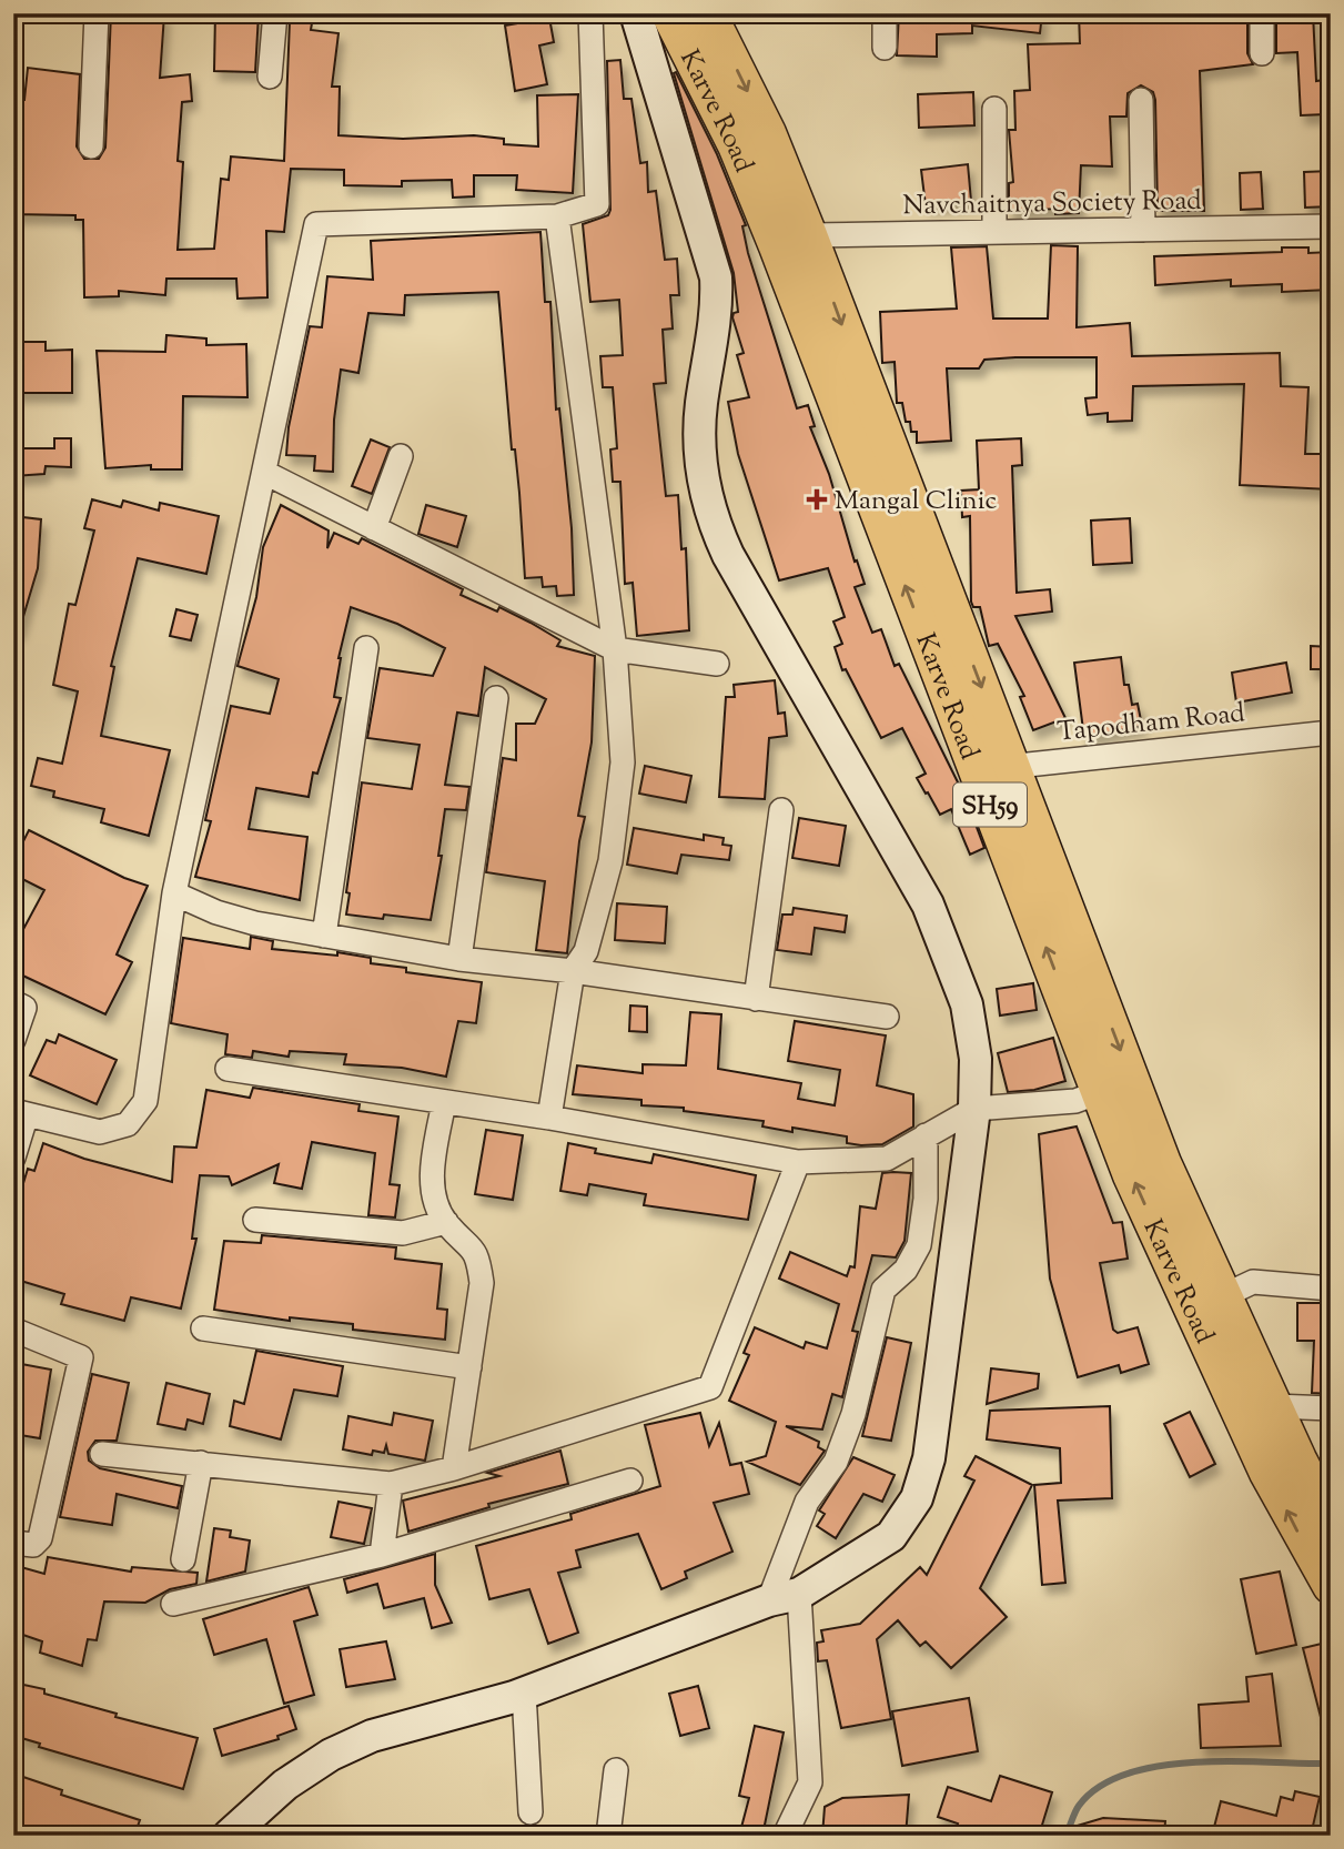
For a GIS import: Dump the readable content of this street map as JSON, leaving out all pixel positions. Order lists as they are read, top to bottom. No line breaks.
{"streets":{"main road":["Karve Road","SH59"],"street":["Navchaitnya Society Road","Tapodham Road"]},"crossings":[["Karve Road","Navchaitnya Society Road"],["Karve Road","Tapodham Road"]],"places":{"health":["Mangal Clinic"]}}
